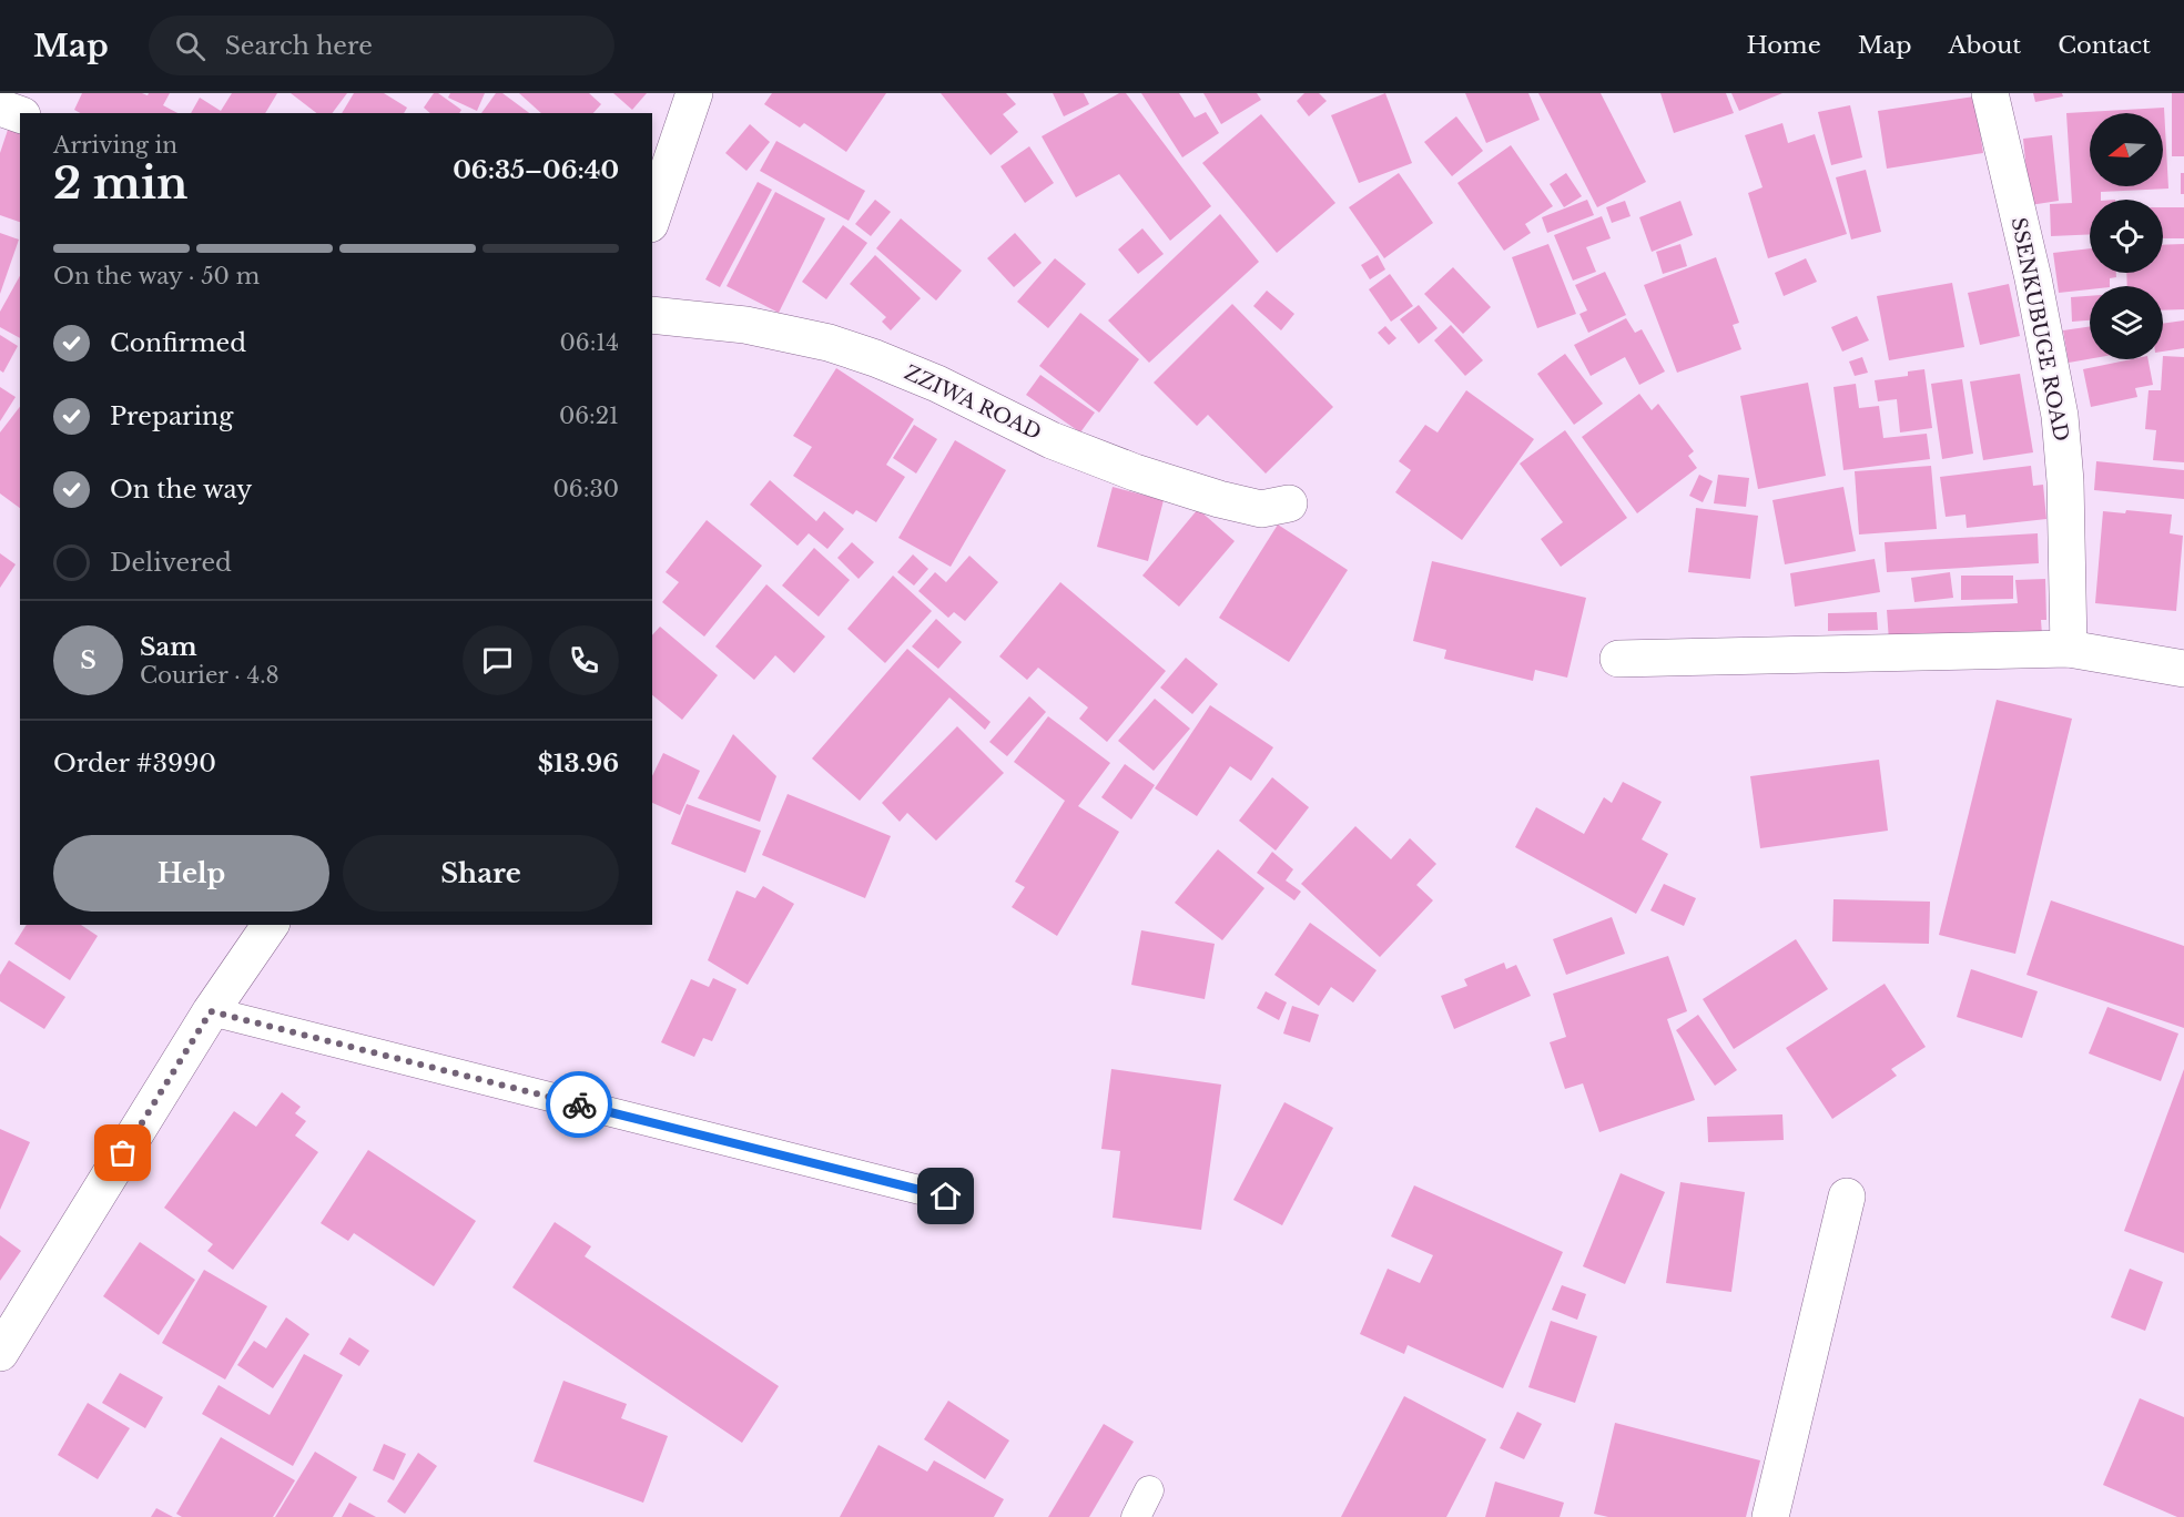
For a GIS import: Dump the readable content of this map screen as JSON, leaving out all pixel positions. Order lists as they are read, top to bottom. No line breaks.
{"streets":{"street":["SSENKUBUGE ROAD","ZZIWA ROAD"]},"north":"left","page":{"header":"Map","search":"Search here","nav":["Home","Map","About","Contact"],"heading":["2 min","Arriving in","06:35–06:40"],"panel":["Sam","Courier · 4.8","Order #3990","$13.96"],"bar":"On the way · 50 m","list":[["Confirmed","06:14"],["Preparing","06:21"],["On the way","06:30"],"Delivered"],"round":"S","buttons":["Help","Share"]}}
